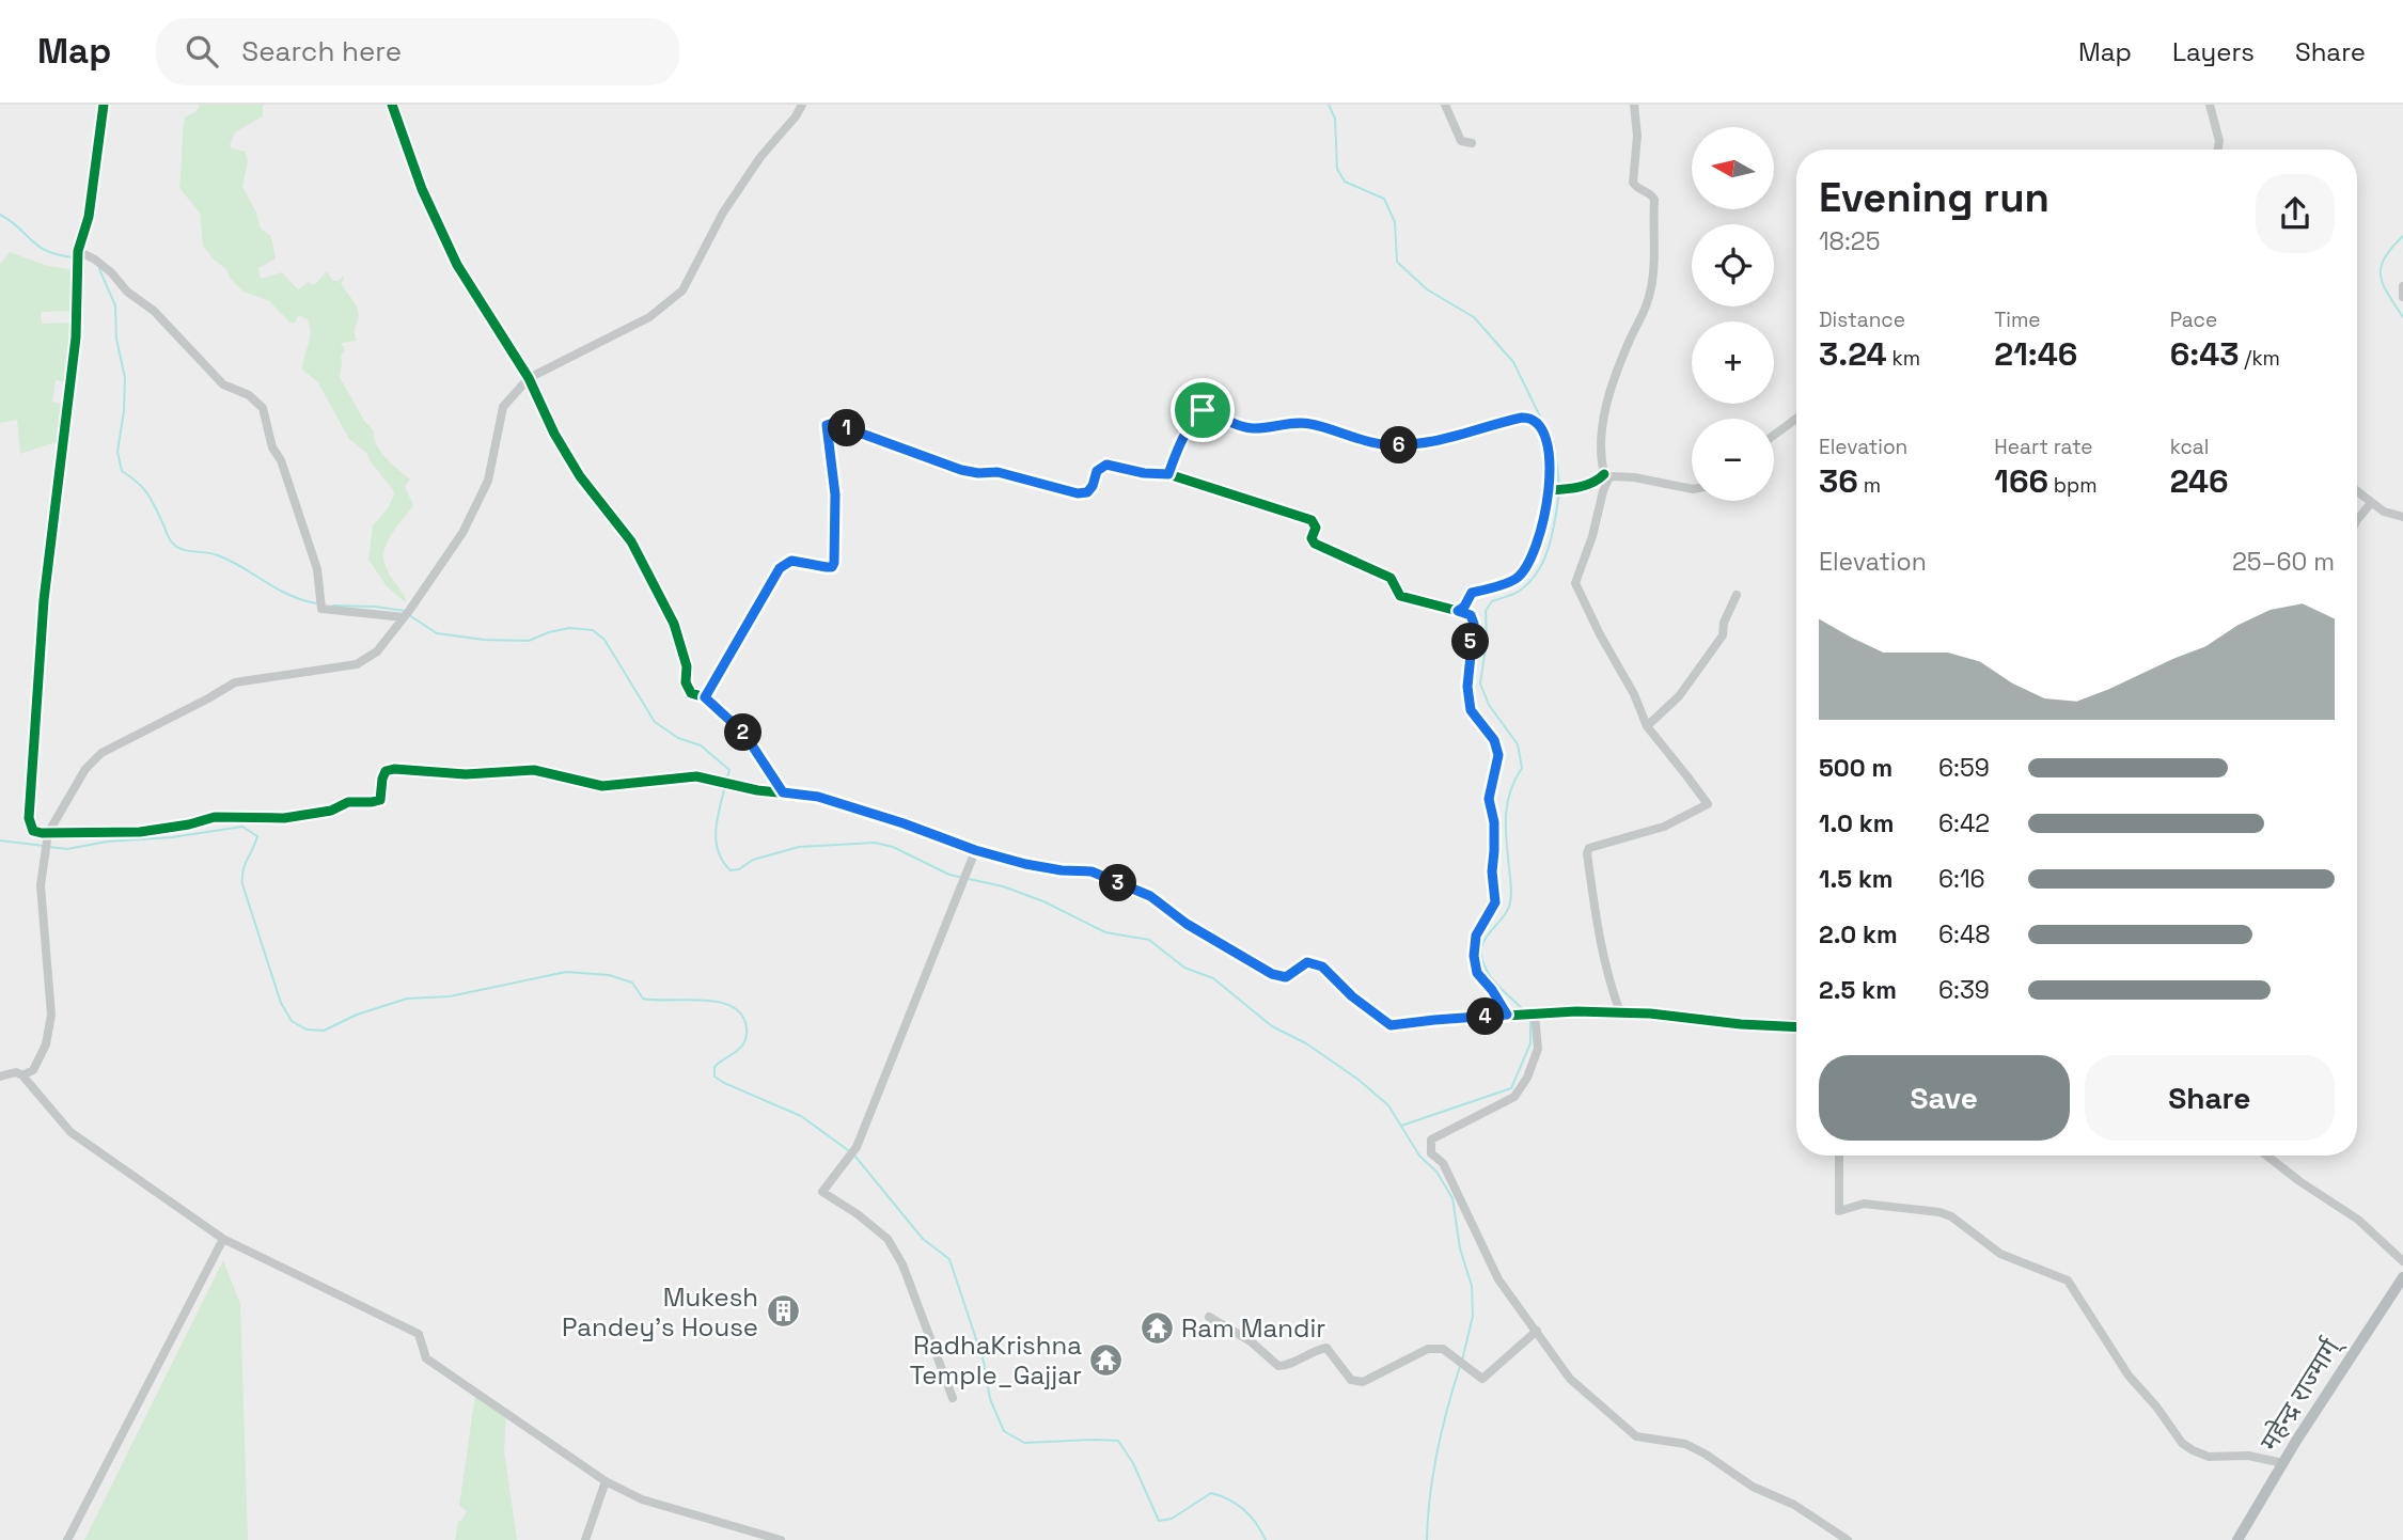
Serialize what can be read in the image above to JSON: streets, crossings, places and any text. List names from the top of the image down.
{
  "streets": {
    "highway": ["महेन्द्र राज्मार्ग्"]
  },
  "places": {
    "building": ["Mukesh Pandey's House"],
    "temple": ["Ram Mandir", "RadhaKrishna Temple_Gajjar"]
  },
  "north": "left",
  "page": {
    "header": "Map",
    "search": "Search here",
    "nav": ["Map", "Layers", "Share"],
    "map_buttons": ["+", "−"],
    "heading": ["Evening run", "18:25"],
    "stats": [
      ["Distance", "3.24 km"],
      ["Time", "21:46"],
      ["Pace", "6:43 /km"],
      ["Elevation", "36 m"],
      ["Heart rate", "166 bpm"],
      ["kcal", "246"]
    ],
    "pins": [
      "1",
      "6",
      "5",
      "2",
      "3",
      "4"
    ],
    "chart": ["Elevation", "25–60 m"],
    "list": [
      {
        "name": "500 m",
        "note": "6:59"
      },
      {
        "name": "1.0 km",
        "note": "6:42"
      },
      {
        "name": "1.5 km",
        "note": "6:16"
      },
      {
        "name": "2.0 km",
        "note": "6:48"
      },
      {
        "name": "2.5 km",
        "note": "6:39"
      }
    ],
    "buttons": ["Save", "Share"]
  }
}
